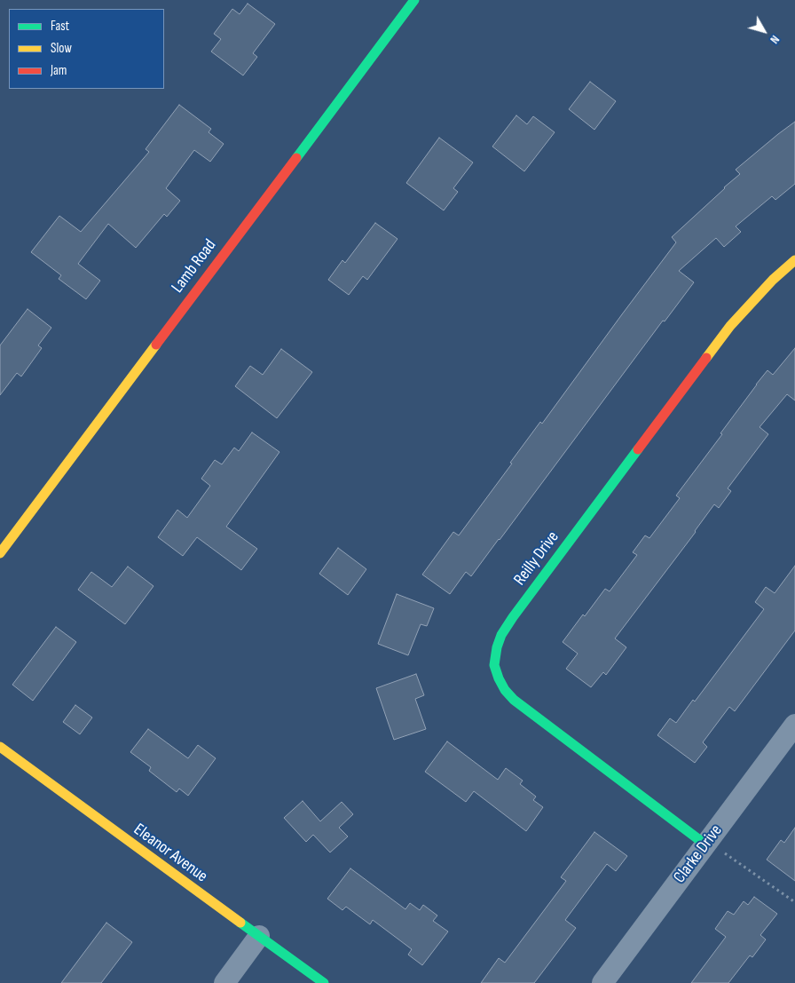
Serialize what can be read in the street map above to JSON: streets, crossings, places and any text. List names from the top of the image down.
{
  "streets": {
    "street": [
      "Lamb Road",
      "Reilly Drive",
      "Eleanor Avenue",
      "Clarke Drive"
    ]
  },
  "crossings": [
    ["Reilly Drive", "Clarke Drive"]
  ],
  "legend": ["Fast", "Slow", "Jam"],
  "north": "bottom right"
}
